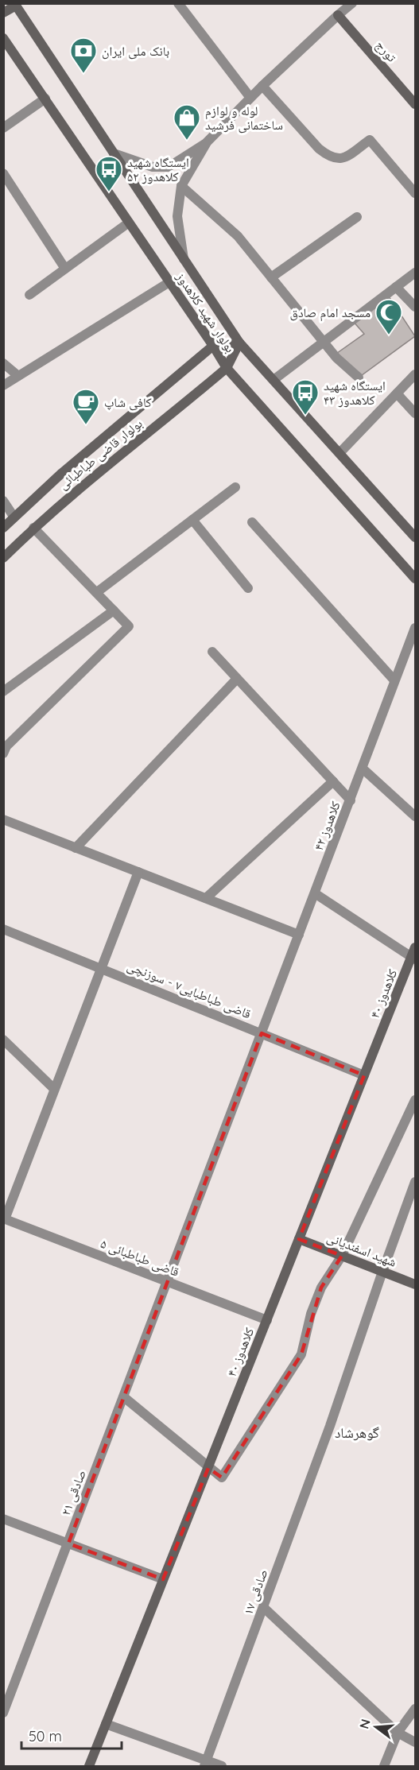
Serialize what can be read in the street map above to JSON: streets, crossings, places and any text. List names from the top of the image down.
{
  "streets": {
    "main road": [
      "تورج",
      "بولوار شهید کلاهدوز",
      "بولوار قاضی طباطبائی",
      "کلاهدوز ۴۰",
      "شهید اسفندیانی"
    ],
    "street": [
      "کلاهدوز ۴۲",
      "قاضی طباطبایی۷ - سوزنچی",
      "قاضی طباطبائی ۵",
      "صادقی ۲۱",
      "صادقی ۱۷"
    ]
  },
  "crossings": [
    ["بولوار شهید کلاهدوز", "بولوار قاضی طباطبائی"],
    ["کلاهدوز ۴۲", "قاضی طباطبایی۷ - سوزنچی"],
    ["کلاهدوز ۴۲", "قاضی طباطبائی ۵"],
    ["کلاهدوز ۴۲", "صادقی ۲۱"],
    ["قاضی طباطبایی۷ - سوزنچی", "کلاهدوز ۴۰"],
    ["کلاهدوز ۴۰", "شهید اسفندیانی"],
    ["کلاهدوز ۴۰", "قاضی طباطبائی ۵"],
    ["شهید اسفندیانی", "صادقی ۱۷"],
    ["قاضی طباطبائی ۵", "صادقی ۲۱"]
  ],
  "districts": ["گوهرشاد"],
  "places": {
    "bank": ["بانک ملی ایران"],
    "shop": ["لوله و لوازم ساختمانی فرشید"],
    "bus stop": ["ایستگاه شهید کلاهدوز ۵۲", "ایستگاه شهید کلاهدوز ۴۳"],
    "mosque": ["مسجد امام صادق"],
    "cafe": ["کافی شاپ"]
  },
  "scale_bar": "50 m",
  "north": "left"
}
